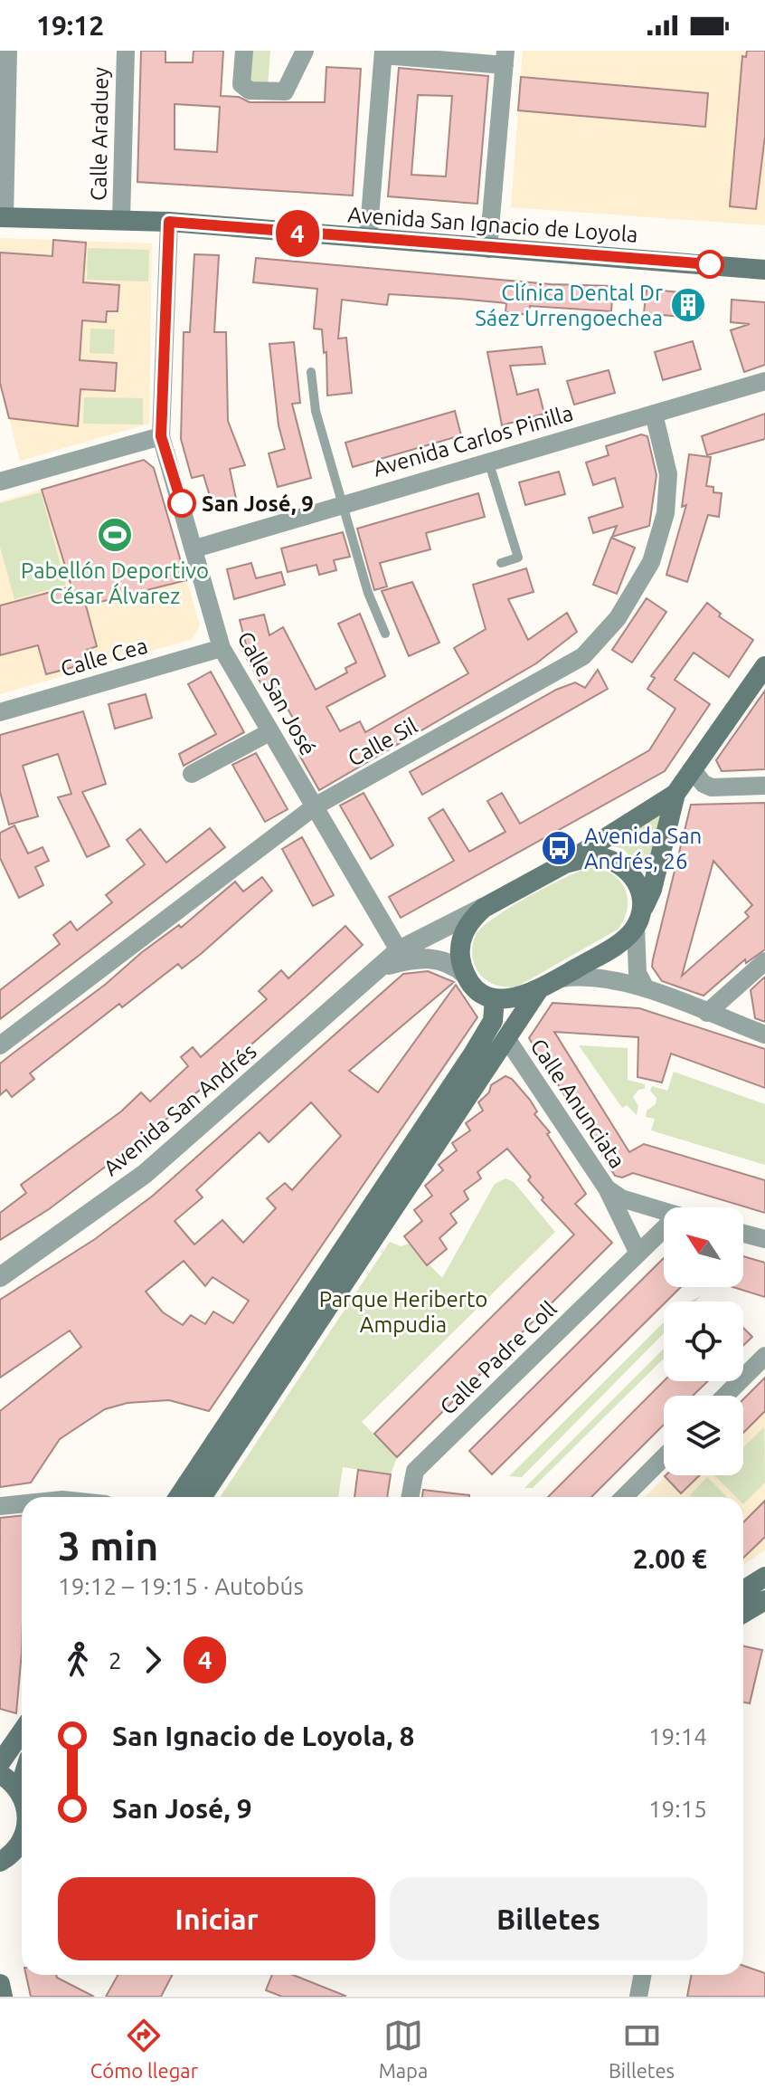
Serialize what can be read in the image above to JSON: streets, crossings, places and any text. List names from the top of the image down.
{
  "streets": {
    "main road": ["Avenida San Ignacio de Loyola"],
    "street": [
      "Calle Araduey",
      "Avenida Carlos Pinilla",
      "Calle Cea",
      "Calle San José",
      "Calle Sil",
      "Calle Anunciata",
      "Avenida San Andrés",
      "Calle Padre Coll"
    ]
  },
  "crossings": [
    ["Calle Araduey", "Avenida San Ignacio de Loyola"],
    ["Avenida San Ignacio de Loyola", "Calle San José"],
    ["Avenida Carlos Pinilla", "Calle San José"],
    ["Avenida Carlos Pinilla", "Calle Sil"],
    ["Calle Cea", "Calle San José"],
    ["Calle San José", "Calle Sil"],
    ["Calle San José", "Avenida San Andrés"]
  ],
  "parks": ["Parque Heriberto Ampudia"],
  "places": {
    "building": ["Clínica Dental Dr Sáez Urrengoechea"],
    "other": ["San José, 9"],
    "sports": ["Pabellón Deportivo César Álvarez"],
    "bus stop": ["Avenida San Andrés, 26"]
  },
  "lines": ["bus line 4"],
  "north": "top left",
  "page": {
    "status": "19:12",
    "on_map": "4",
    "heading": ["3 min", "19:12 – 19:15 · Autobús", "2.00 €"],
    "legs": ["2", "4"],
    "list": [
      {
        "name": "San Ignacio de Loyola, 8",
        "value": "19:14"
      },
      {
        "name": "San José, 9",
        "value": "19:15"
      }
    ],
    "buttons": ["Iniciar", "Billetes"],
    "tabs": ["Cómo llegar", "Mapa", "Billetes"]
  }
}
